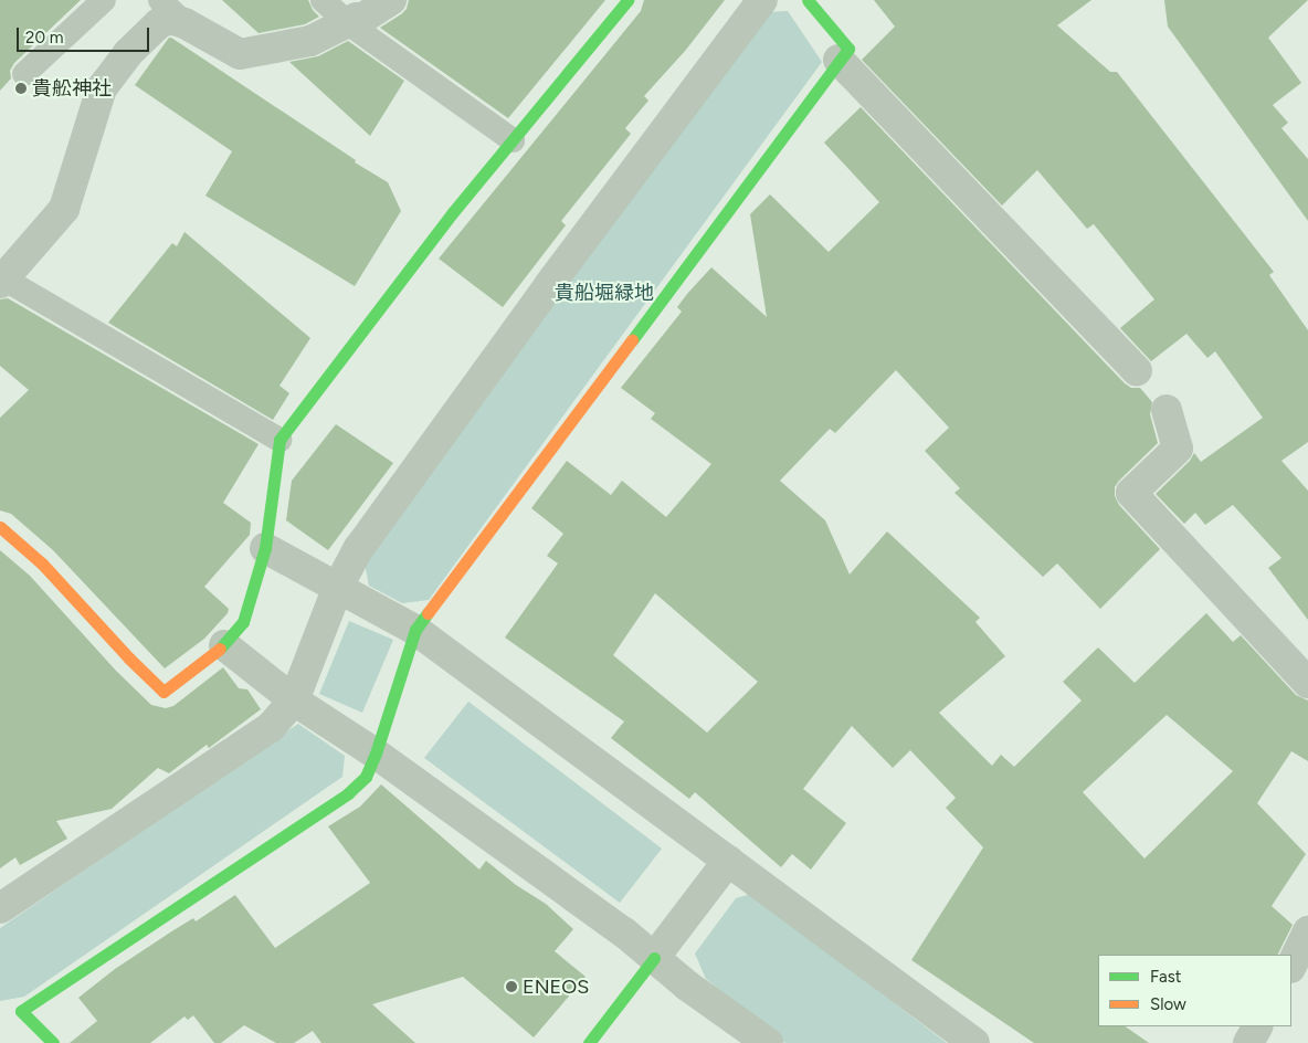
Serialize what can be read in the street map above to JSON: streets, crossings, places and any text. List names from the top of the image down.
{
  "parks": ["貴船堀緑地"],
  "places": ["貴舩神社", "ENEOS"],
  "legend": ["Fast", "Slow"],
  "scale_bar": "20 m"
}
